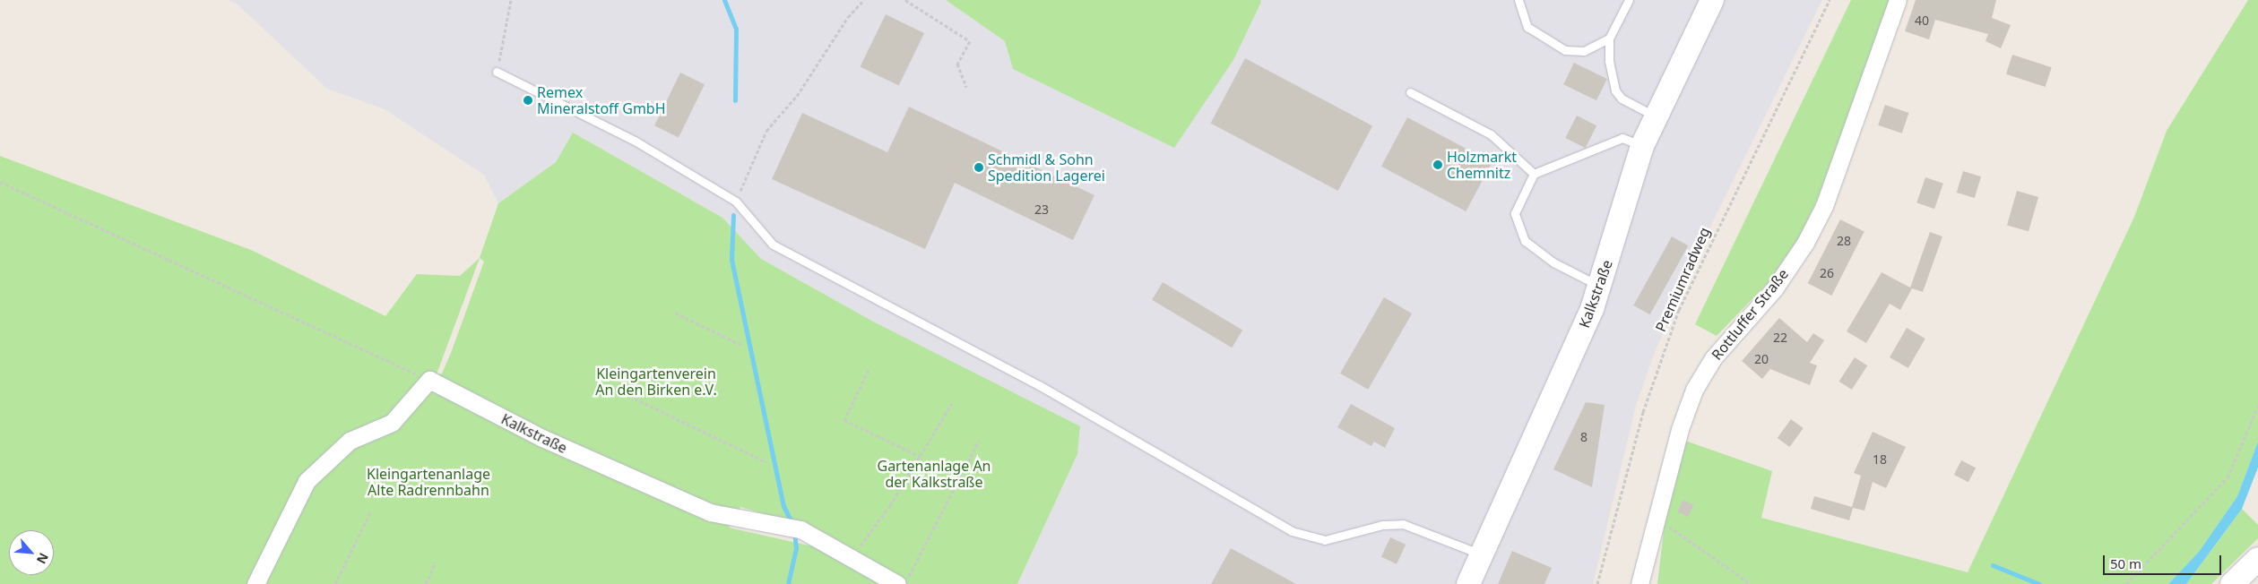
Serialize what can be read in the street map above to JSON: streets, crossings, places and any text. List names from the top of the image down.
{
  "streets": {
    "main road": ["Kalkstraße"],
    "street": ["Rottluffer Straße"],
    "path": ["Premiumradweg"]
  },
  "parks": ["Kleingartenverein An den Birken e.V.", "Gartenanlage An der Kalkstraße", "Kleingartenanlage Alte Radrennbahn"],
  "places": ["Remex Mineralstoff GmbH", "Holzmarkt Chemnitz", "Schmidl & Sohn Spedition Lagerei"],
  "house_numbers": [
    "40",
    "23",
    "28",
    "26",
    "22",
    "20",
    "8",
    "18"
  ],
  "scale_bar": "50 m",
  "north": "bottom right"
}
